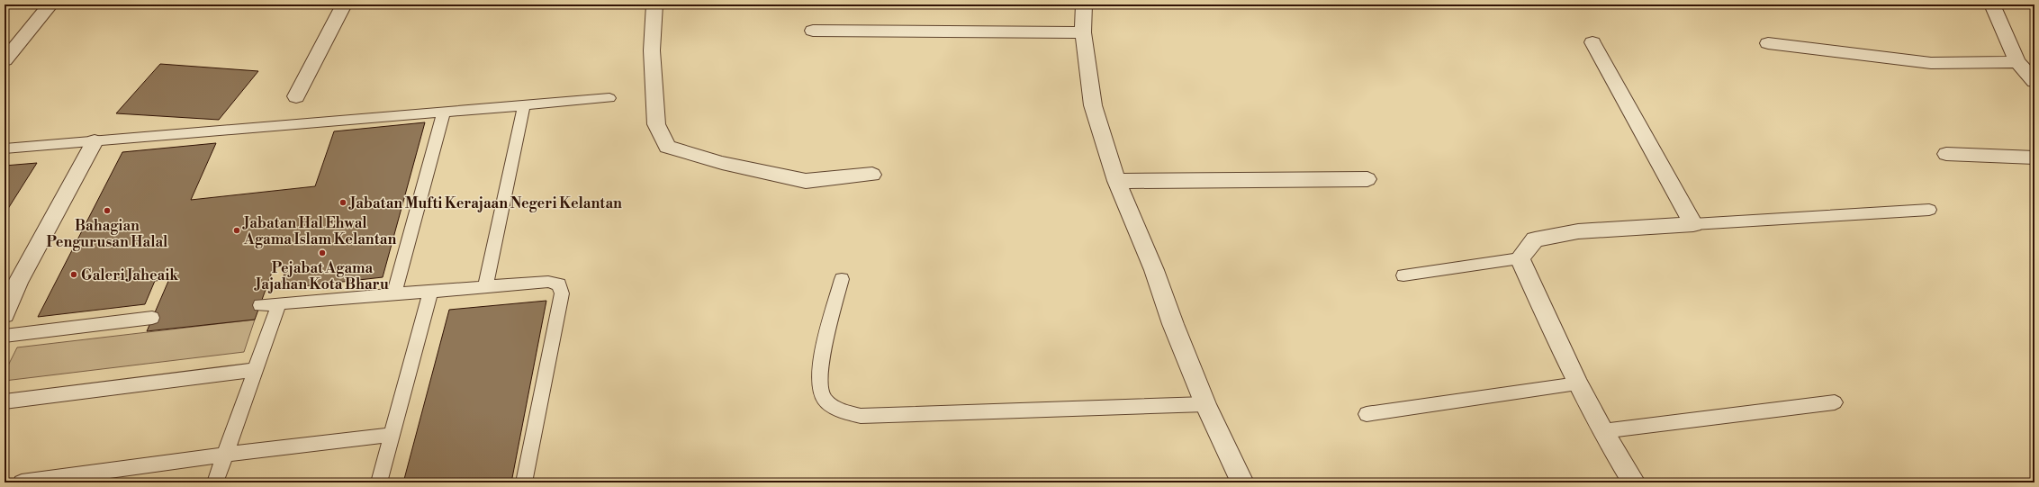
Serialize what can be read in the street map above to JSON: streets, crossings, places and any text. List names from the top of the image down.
{
  "places": [
    "Jabatan Mufti Kerajaan Negeri Kelantan",
    "Bahagian Pengurusan Halal",
    "Jabatan Hal Ehwal Agama Islam Kelantan",
    "Pejabat Agama Jajahan Kota Bharu",
    "Galeri Jaheaik"
  ]
}
